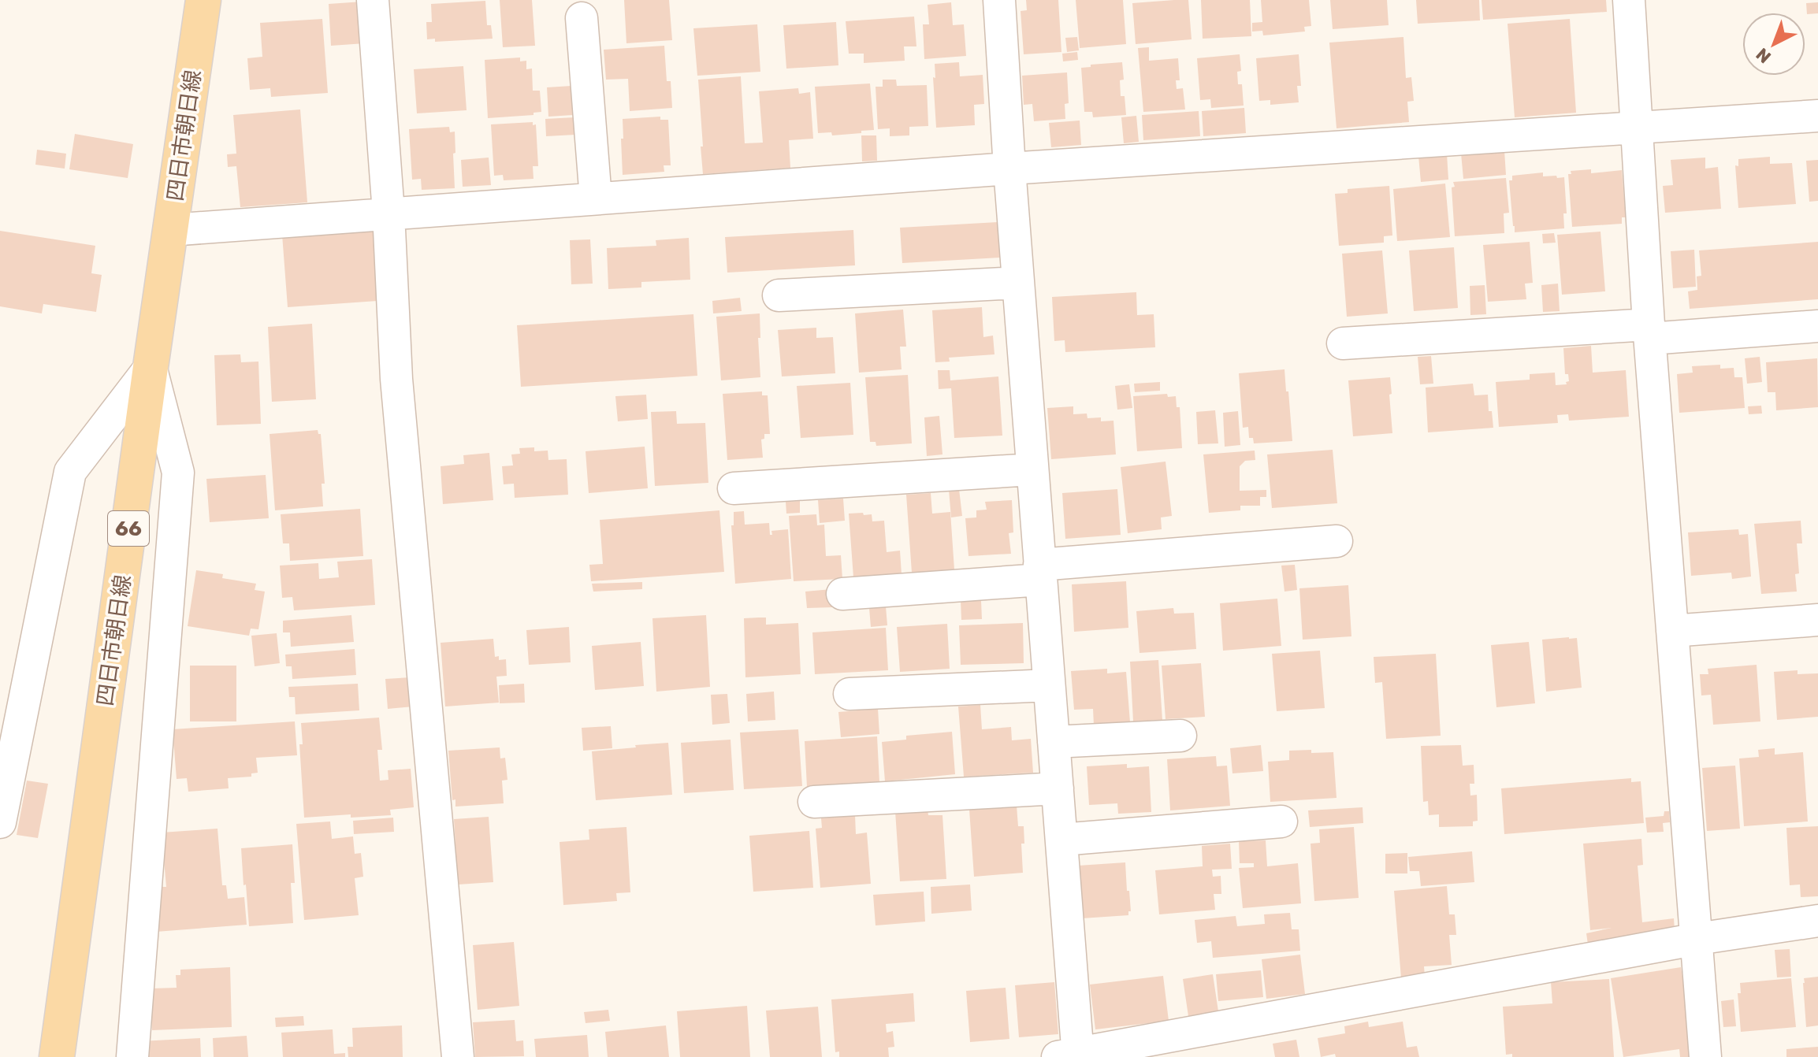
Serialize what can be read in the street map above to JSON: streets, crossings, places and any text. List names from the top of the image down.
{
  "streets": {
    "main road": ["四日市朝日線", "66"]
  },
  "north": "bottom left"
}
